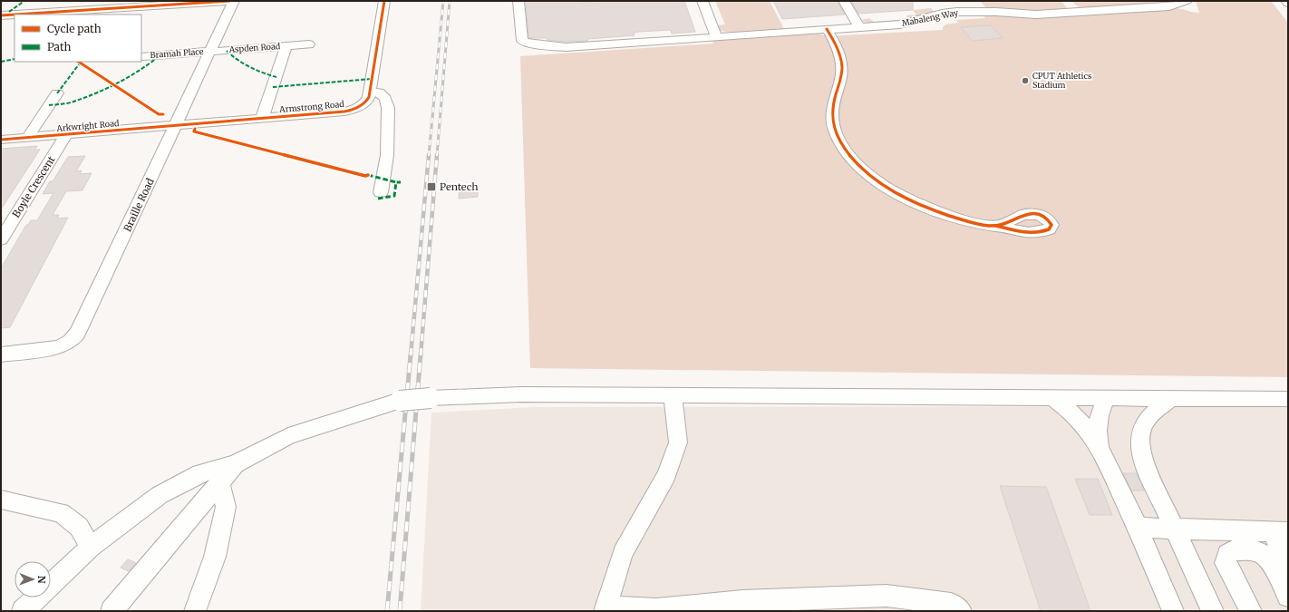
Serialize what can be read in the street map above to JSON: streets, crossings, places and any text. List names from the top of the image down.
{
  "streets": {
    "street": [
      "Mabaleng Way",
      "Aspden Road",
      "Bramah Place",
      "Armstrong Road",
      "Arkwright Road",
      "Boyle Crescent",
      "Braille Road"
    ]
  },
  "crossings": [
    ["Aspden Road", "Bramah Place"],
    ["Aspden Road", "Armstrong Road"],
    ["Aspden Road", "Braille Road"],
    ["Bramah Place", "Braille Road"],
    ["Armstrong Road", "Arkwright Road"],
    ["Armstrong Road", "Braille Road"],
    ["Arkwright Road", "Boyle Crescent"],
    ["Arkwright Road", "Braille Road"]
  ],
  "places": {
    "other": ["CPUT Athletics Stadium"],
    "transit": ["Pentech"]
  },
  "legend": ["Cycle path", "Path"],
  "north": "right"
}
